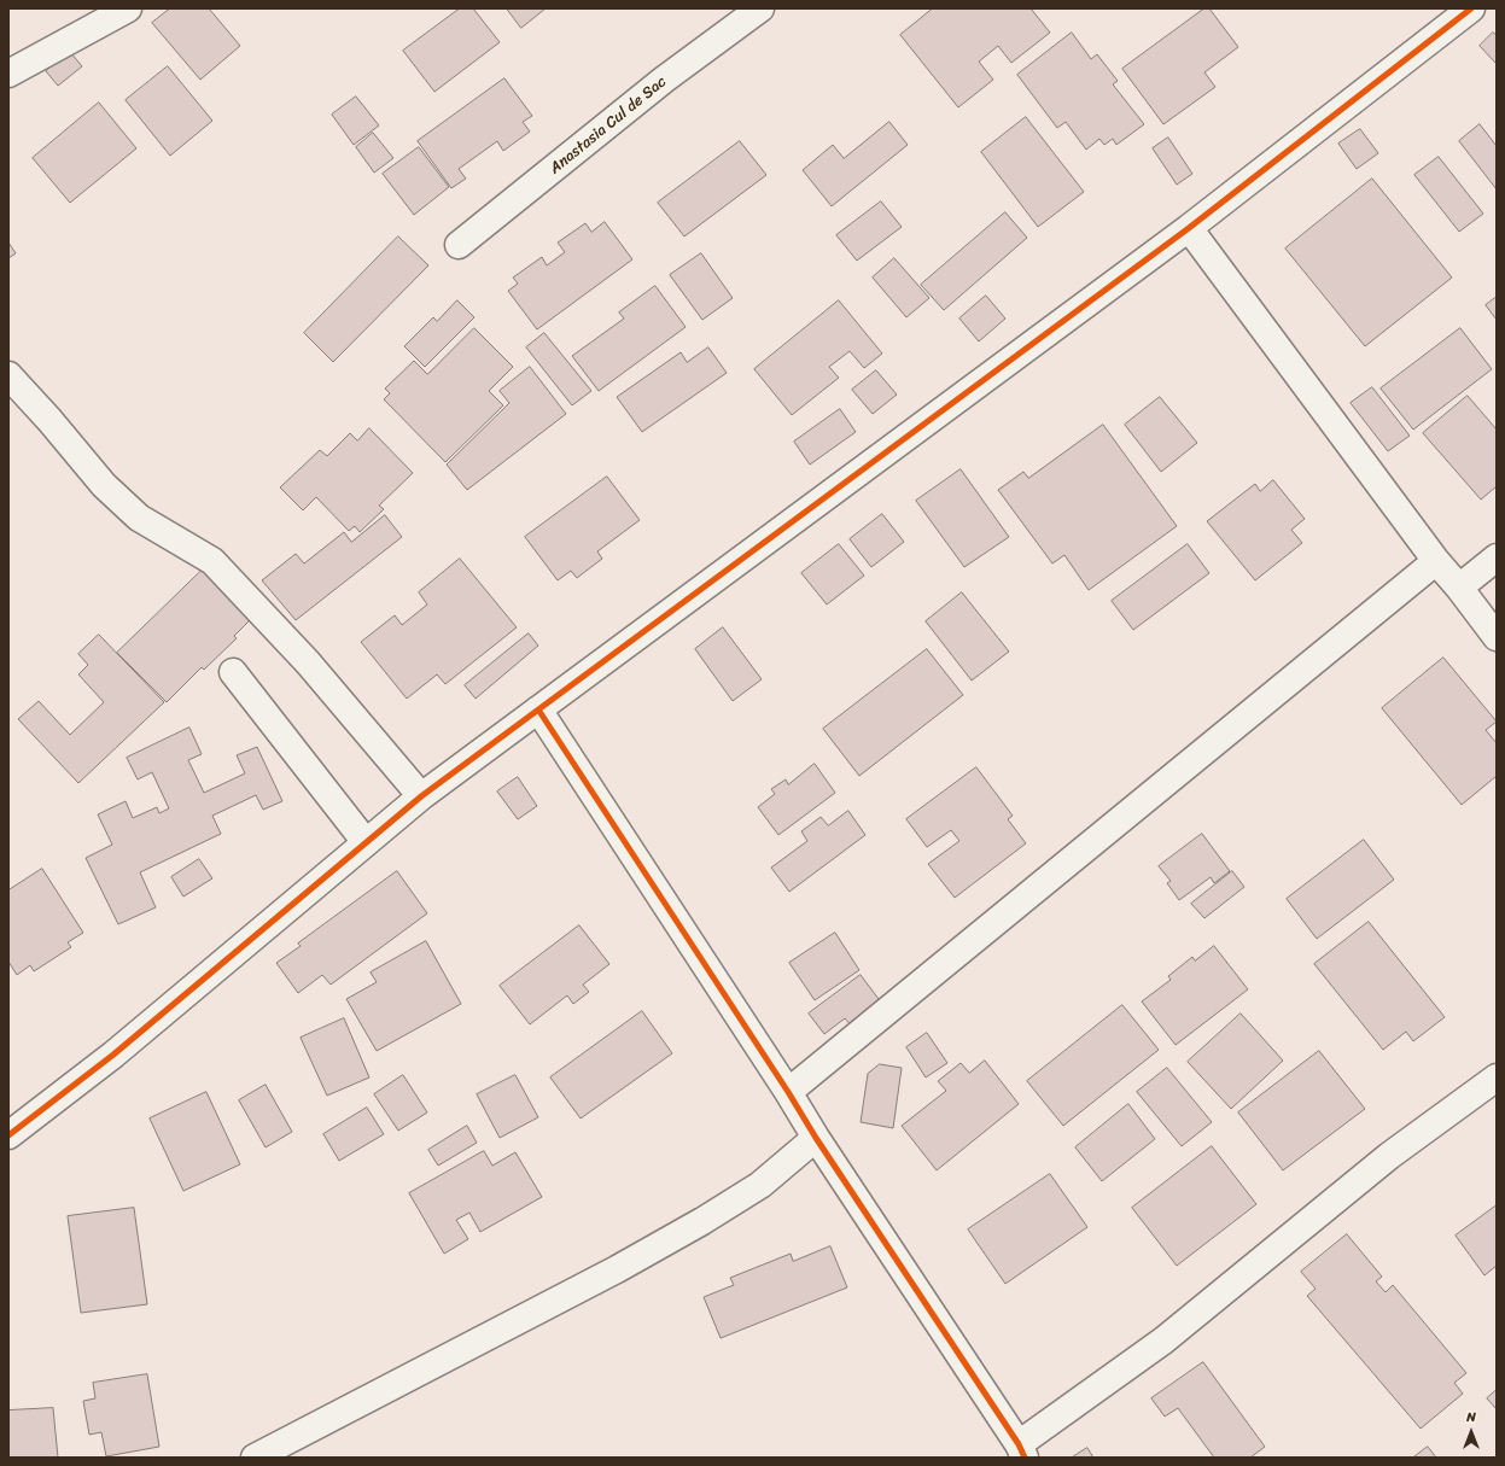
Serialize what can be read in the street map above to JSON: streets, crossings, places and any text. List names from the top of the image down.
{
  "streets": {
    "street": ["Anastasia Cul de Sac"]
  },
  "north": "top"
}
